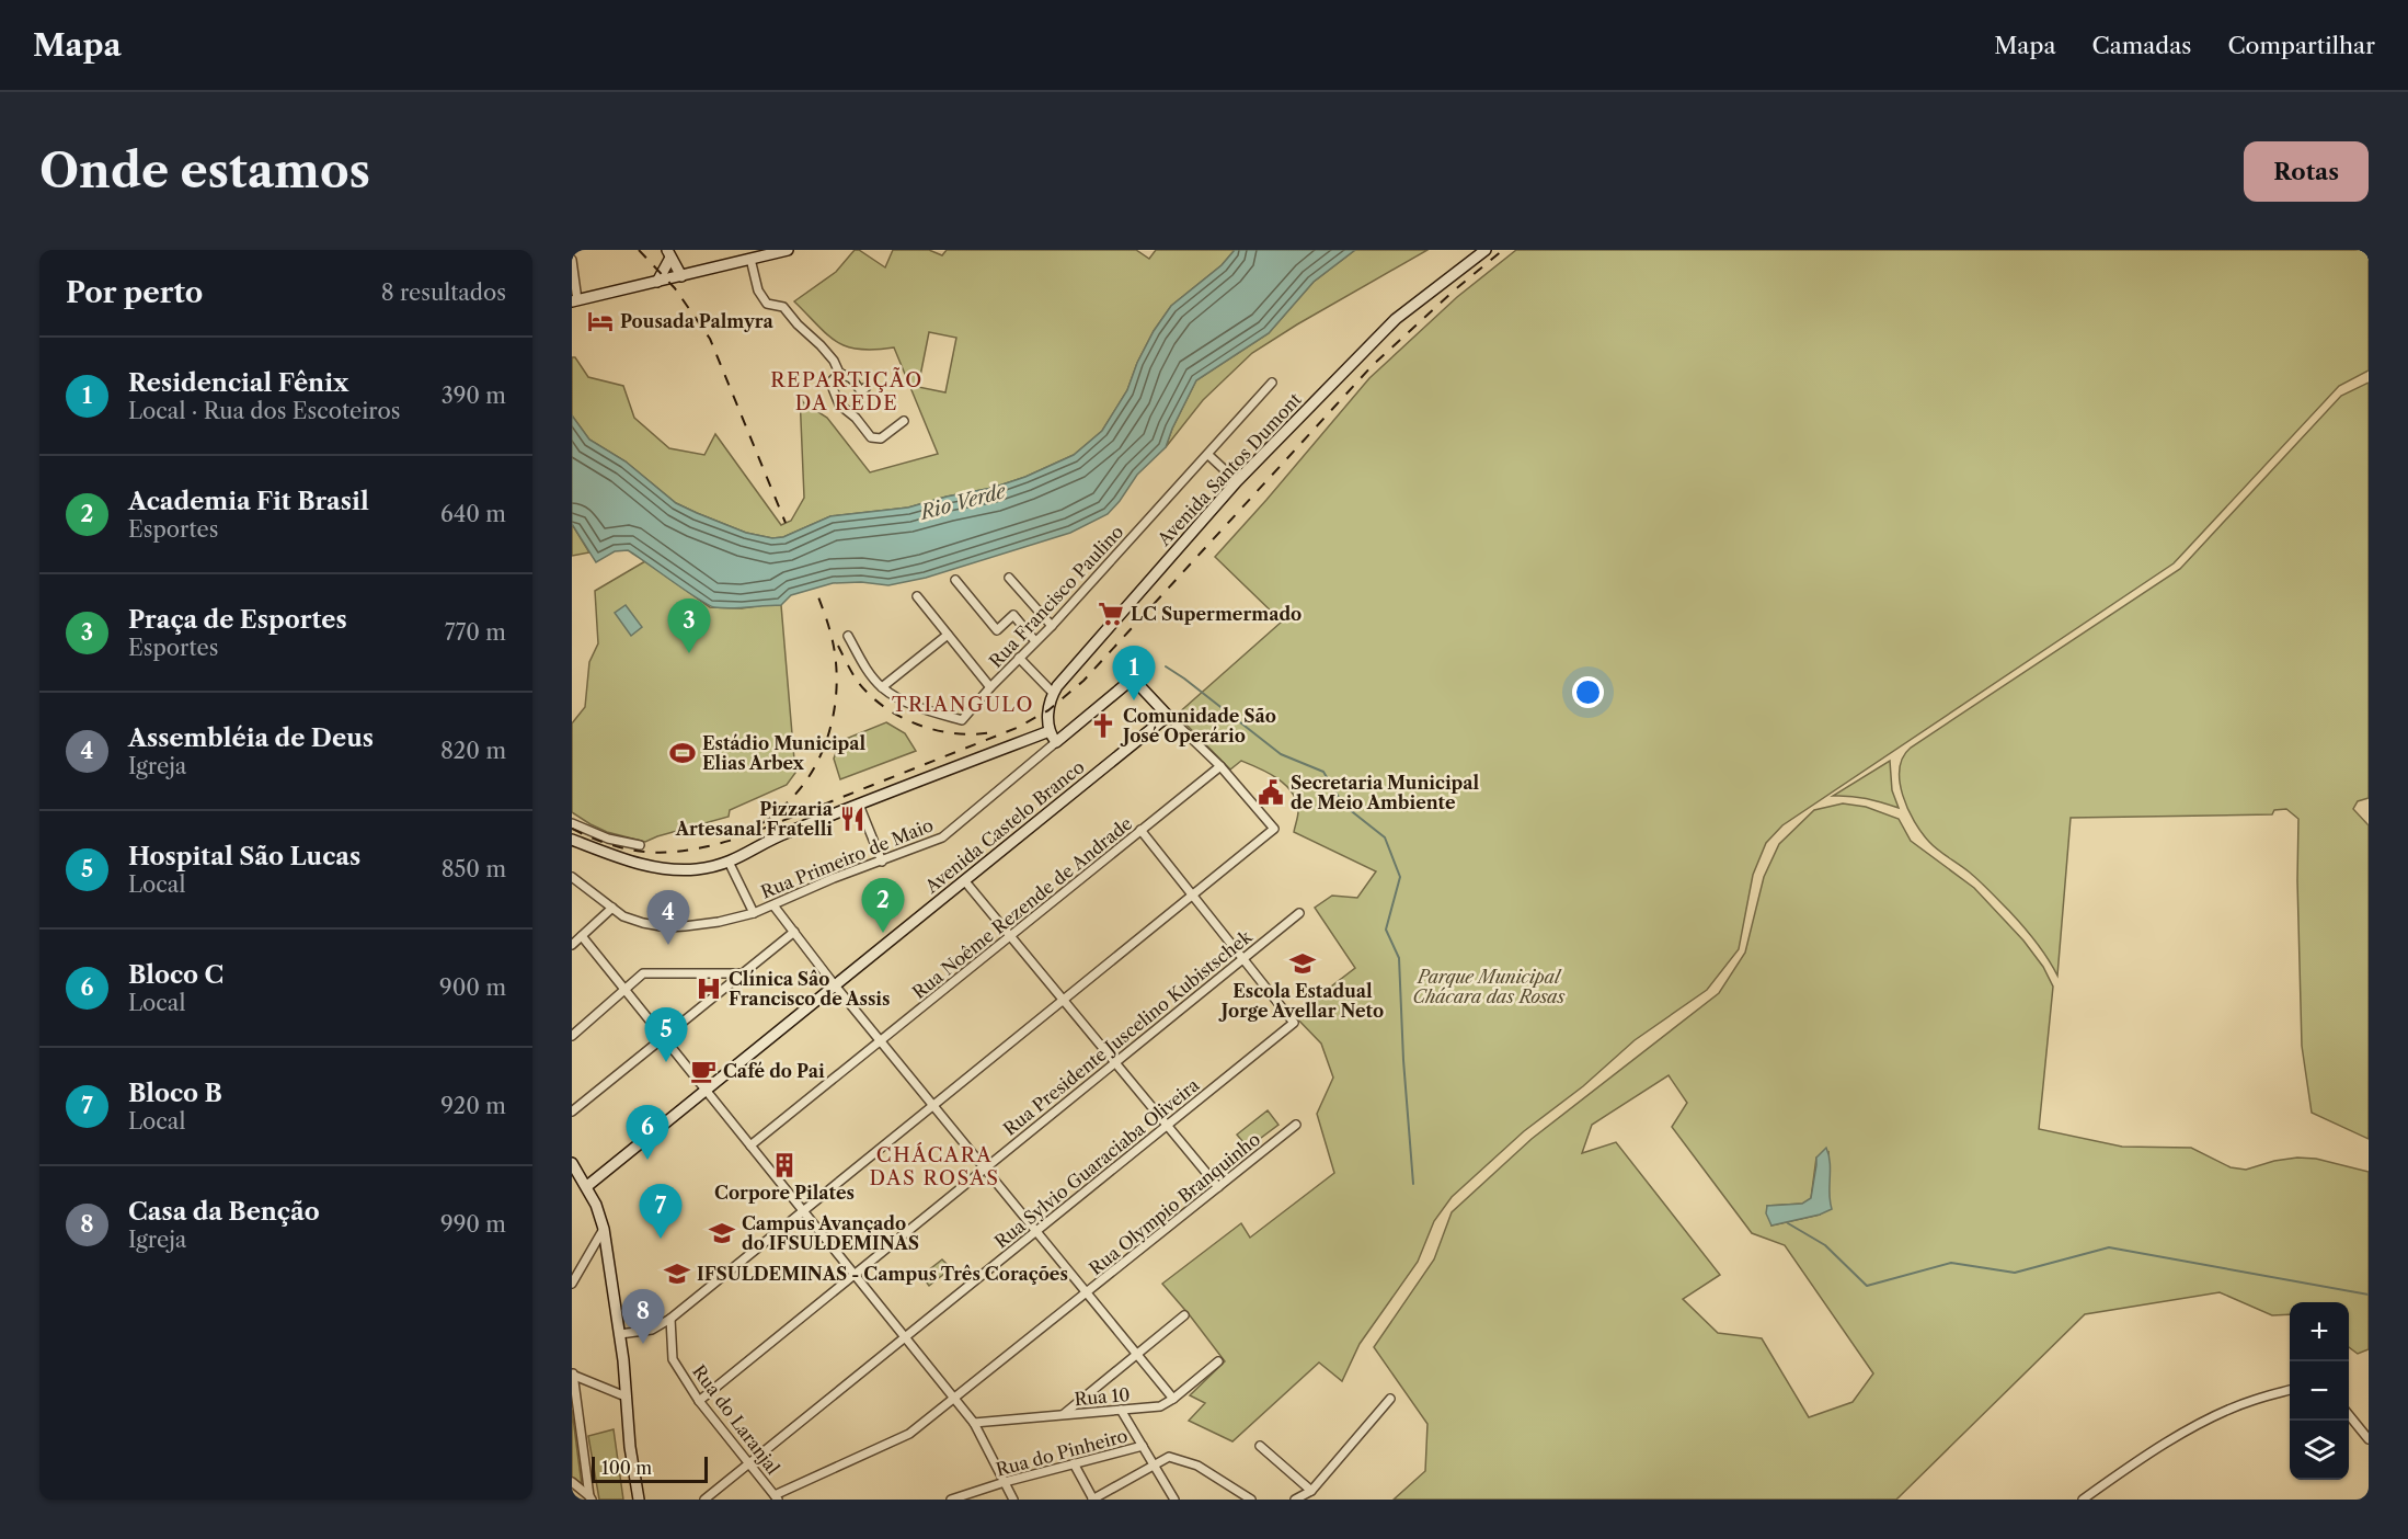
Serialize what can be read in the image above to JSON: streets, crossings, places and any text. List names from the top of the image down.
{
  "streets": {
    "street": [
      "Avenida Santos Dumont",
      "Rua Francisco Paulino",
      "Avenida Castelo Branco",
      "Rua Primeiro de Maio",
      "Rua Noême Rezende de Andrade",
      "Rua Presidente Juscelino Kubistschek",
      "Rua Sylvio Guaraciaba Oliveira",
      "Rua Olympio Branquinho",
      "Rua 10",
      "Rua do Laranjal",
      "Rua do Pinheiro"
    ]
  },
  "crossings": [
    ["Avenida Castelo Branco", "Rua Primeiro de Maio"],
    ["Rua Presidente Juscelino Kubistschek", "Rua Sylvio Guaraciaba Oliveira"],
    ["Rua Presidente Juscelino Kubistschek", "Rua do Laranjal"],
    ["Rua Sylvio Guaraciaba Oliveira", "Rua do Laranjal"],
    ["Rua Olympio Branquinho", "Rua do Laranjal"]
  ],
  "districts": ["REPARTIÇÃO DA REDE", "TRIANGULO", "CHÁCARA DAS ROSAS"],
  "water": ["Rio Verde"],
  "parks": ["Parque Municipal Chácara das Rosas"],
  "places": {
    "hotel": ["Pousada Palmyra"],
    "supermarket": ["LC Supermermado"],
    "church": ["Comunidade São José Operário"],
    "sports": ["Estádio Municipal Elias Arbex"],
    "public building": ["Secretaria Municipal de Meio Ambiente"],
    "restaurant": ["Pizzaria Artesanal Fratelli"],
    "school or university": ["Escola Estadual Jorge Avellar Neto", "Campus Avançado do IFSULDEMINAS", "IFSULDEMINAS - Campus Três Corações"],
    "hospital": ["Clínica Sâo Francisco de Assis"],
    "cafe": ["Café do Pai"],
    "building": ["Corpore Pilates"]
  },
  "scale_bar": "100 m",
  "page": {
    "header": "Mapa",
    "nav": ["Mapa", "Camadas", "Compartilhar"],
    "buttons": "Rotas",
    "title": "Onde estamos",
    "heading": ["Por perto", "8 resultados"],
    "list": [
      {
        "mark": "1",
        "name": "Residencial Fênix",
        "note": "Local · Rua dos Escoteiros",
        "value": "390 m"
      },
      {
        "mark": "2",
        "name": "Academia Fit Brasil",
        "note": "Esportes",
        "value": "640 m"
      },
      {
        "mark": "3",
        "name": "Praça de Esportes",
        "note": "Esportes",
        "value": "770 m"
      },
      {
        "mark": "4",
        "name": "Assembléia de Deus",
        "note": "Igreja",
        "value": "820 m"
      },
      {
        "mark": "5",
        "name": "Hospital São Lucas",
        "note": "Local",
        "value": "850 m"
      },
      {
        "mark": "6",
        "name": "Bloco C",
        "note": "Local",
        "value": "900 m"
      },
      {
        "mark": "7",
        "name": "Bloco B",
        "note": "Local",
        "value": "920 m"
      },
      {
        "mark": "8",
        "name": "Casa da Benção",
        "note": "Igreja",
        "value": "990 m"
      }
    ],
    "pins": [
      "3",
      "1",
      "2",
      "4",
      "5",
      "6",
      "7",
      "8"
    ],
    "map_buttons": ["+", "−"],
    "scale": "100 m"
  }
}
